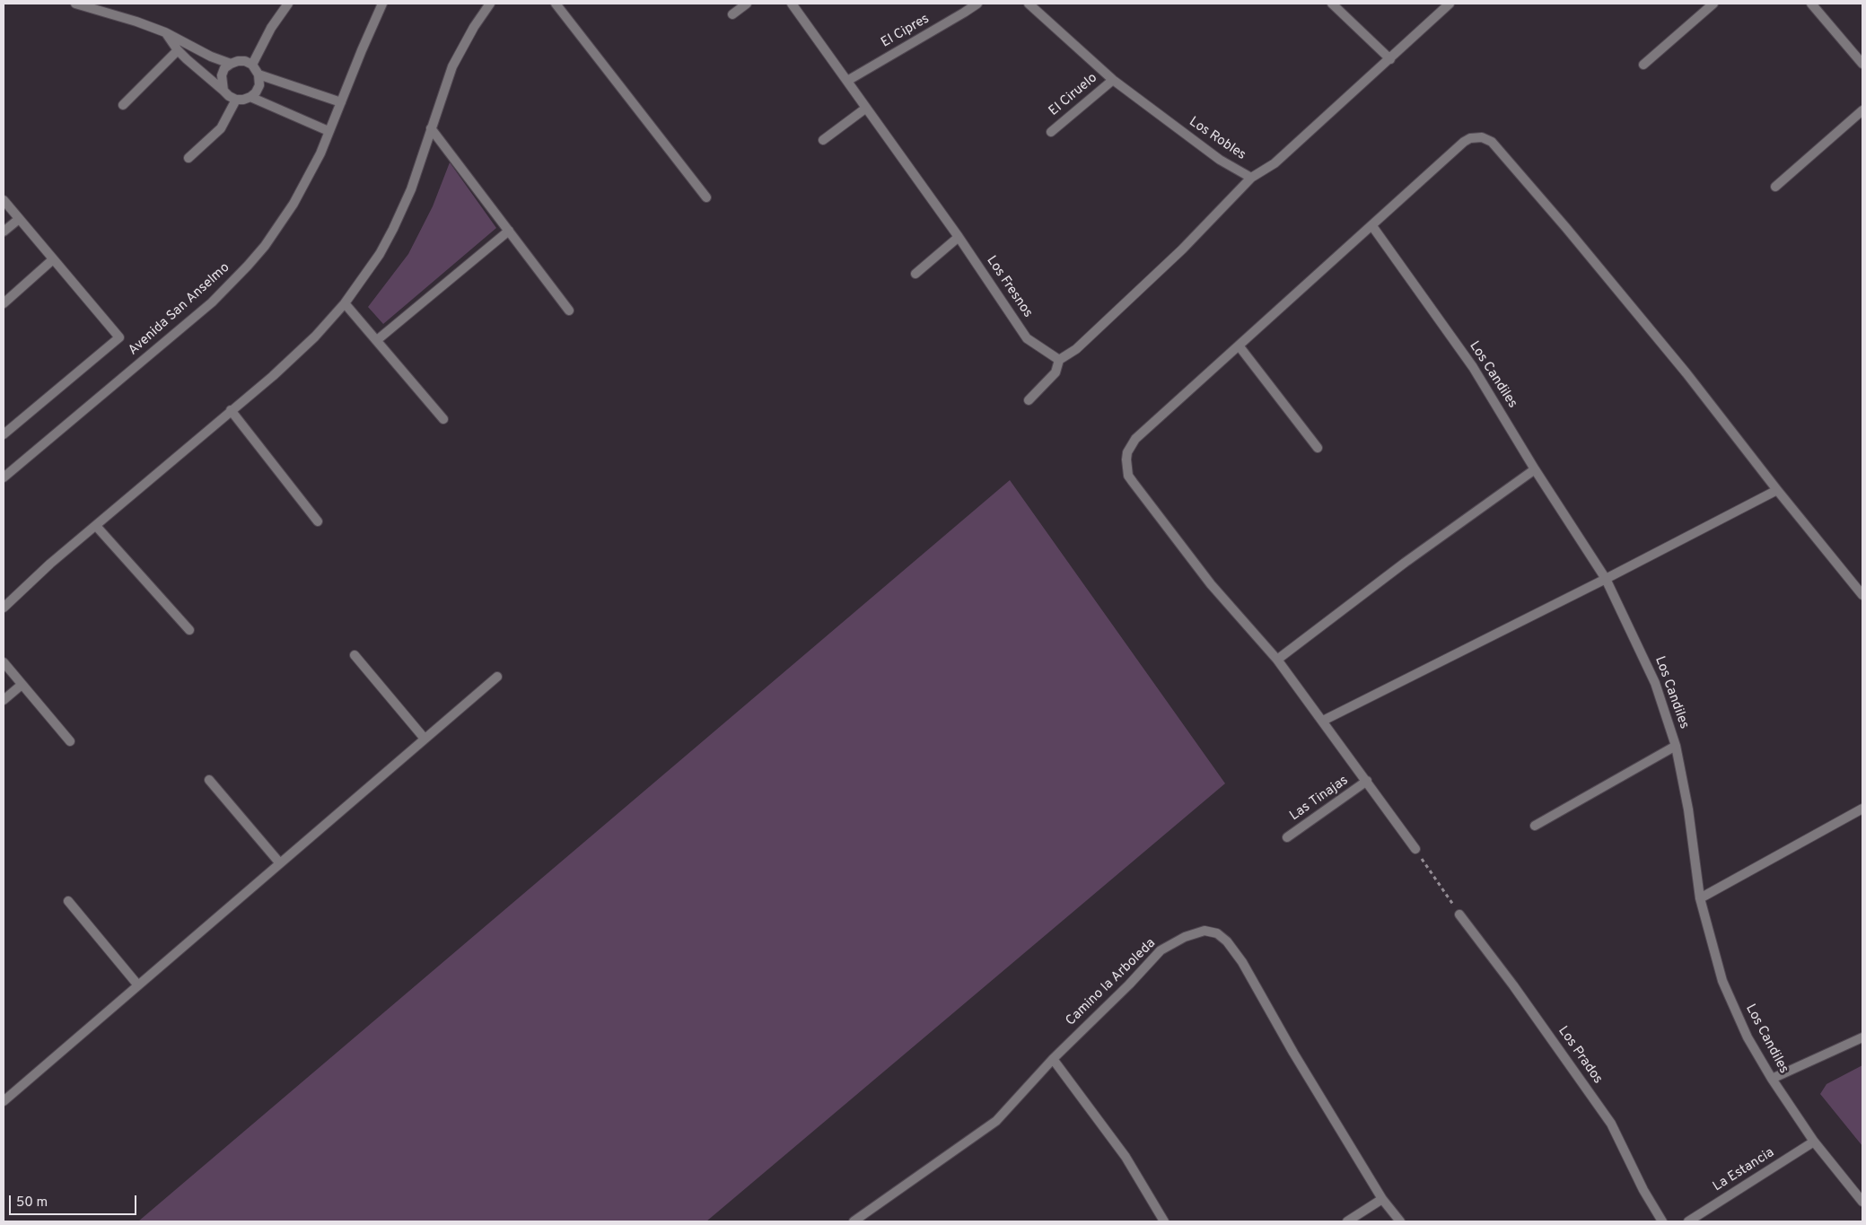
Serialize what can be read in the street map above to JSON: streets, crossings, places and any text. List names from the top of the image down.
{
  "streets": {
    "street": [
      "El Cipres",
      "El Ciruelo",
      "Los Robles",
      "Los Fresnos",
      "Avenida San Anselmo",
      "Los Candiles",
      "Las Tinajas",
      "Camino la Arboleda",
      "Los Prados",
      "La Estancia"
    ]
  },
  "crossings": [
    ["El Cipres", "Los Fresnos"],
    ["El Ciruelo", "Los Robles"],
    ["Los Candiles", "La Estancia"]
  ],
  "scale_bar": "50 m"
}
